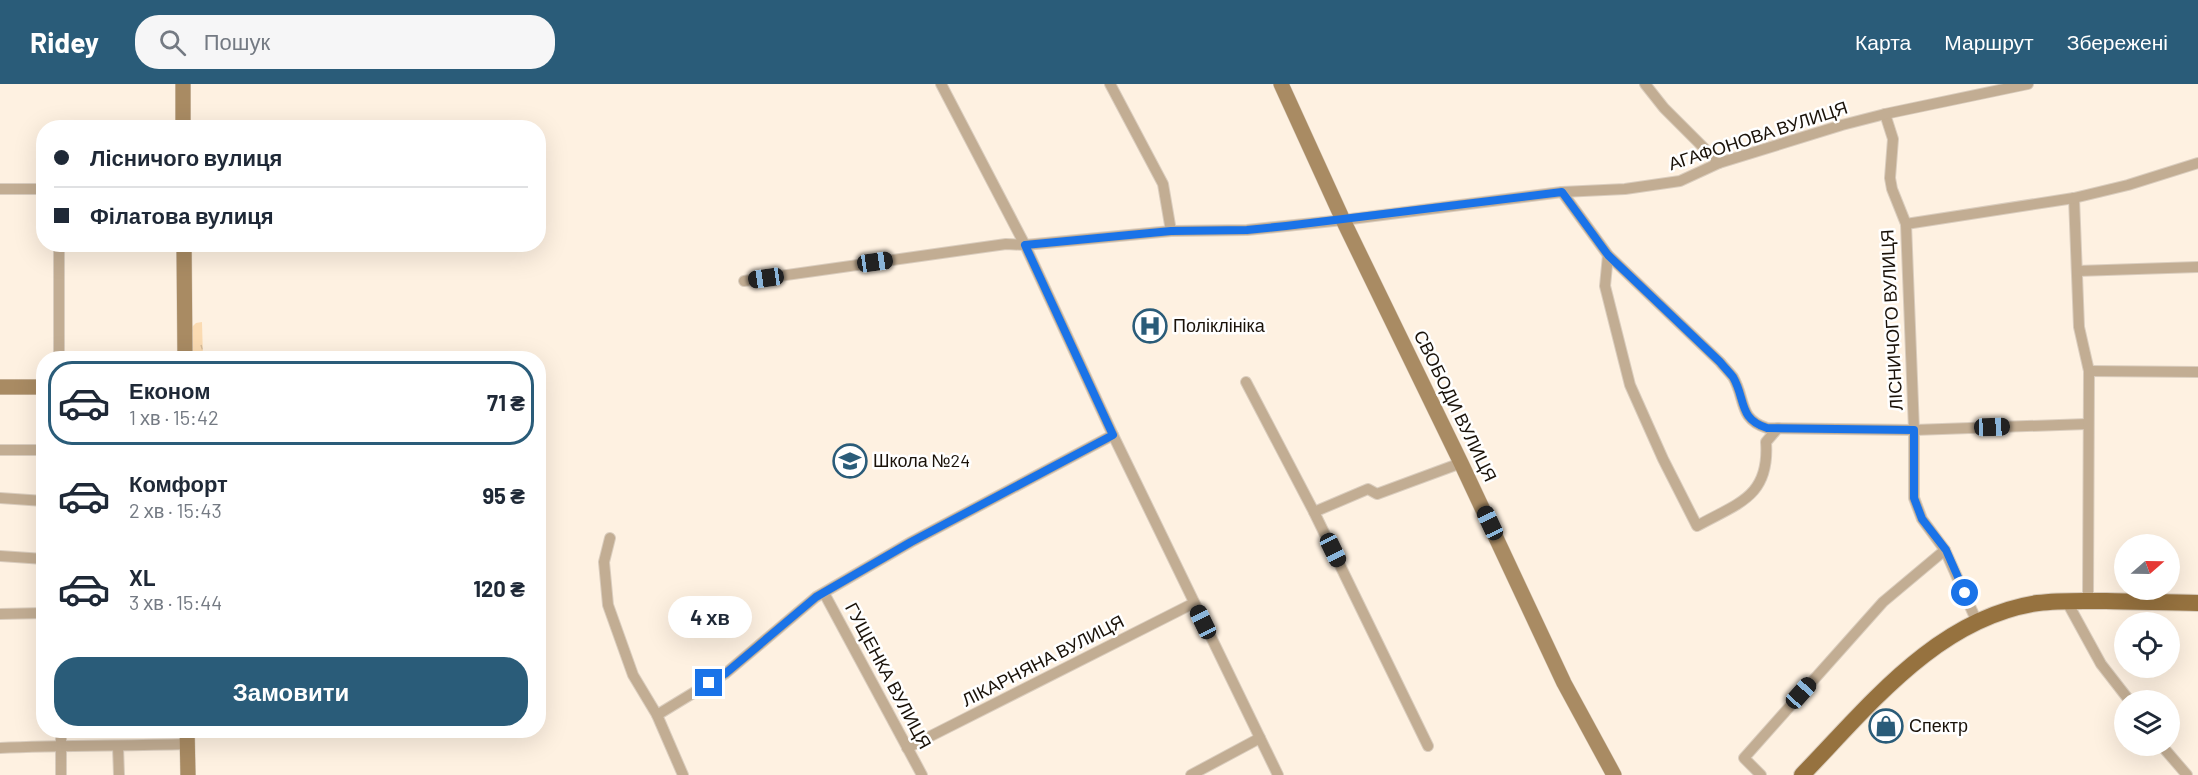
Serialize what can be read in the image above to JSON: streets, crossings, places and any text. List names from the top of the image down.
{
  "streets": {
    "street": [
      "АГАФОНОВА ВУЛИЦЯ",
      "ЛІСНИЧОГО ВУЛИЦЯ",
      "СВОБОДИ ВУЛИЦЯ",
      "ЛІКАРНЯНА ВУЛИЦЯ",
      "ГУЩЕНКА ВУЛИЦЯ"
    ]
  },
  "crossings": [
    ["АГАФОНОВА ВУЛИЦЯ", "ЛІСНИЧОГО ВУЛИЦЯ"],
    ["АГАФОНОВА ВУЛИЦЯ", "СВОБОДИ ВУЛИЦЯ"],
    ["ЛІКАРНЯНА ВУЛИЦЯ", "ГУЩЕНКА ВУЛИЦЯ"]
  ],
  "places": {
    "hospital": ["Поліклініка"],
    "school or university": ["Школа №24"],
    "shop": ["Спектр"]
  },
  "north": "right",
  "page": {
    "header": "Ridey",
    "search": "Пошук",
    "nav": ["Карта", "Маршрут", "Збережені"],
    "banner": ["Лісничого вулиця", "Філатова вулиця"],
    "list": [
      {
        "name": "Економ",
        "note": "1 хв · 15:42",
        "value": "71 ₴"
      },
      {
        "name": "Комфорт",
        "note": "2 хв · 15:43",
        "value": "95 ₴"
      },
      {
        "name": "XL",
        "note": "3 хв · 15:44",
        "value": "120 ₴"
      }
    ],
    "bubble": "4 хв",
    "buttons": "Замовити"
  }
}
